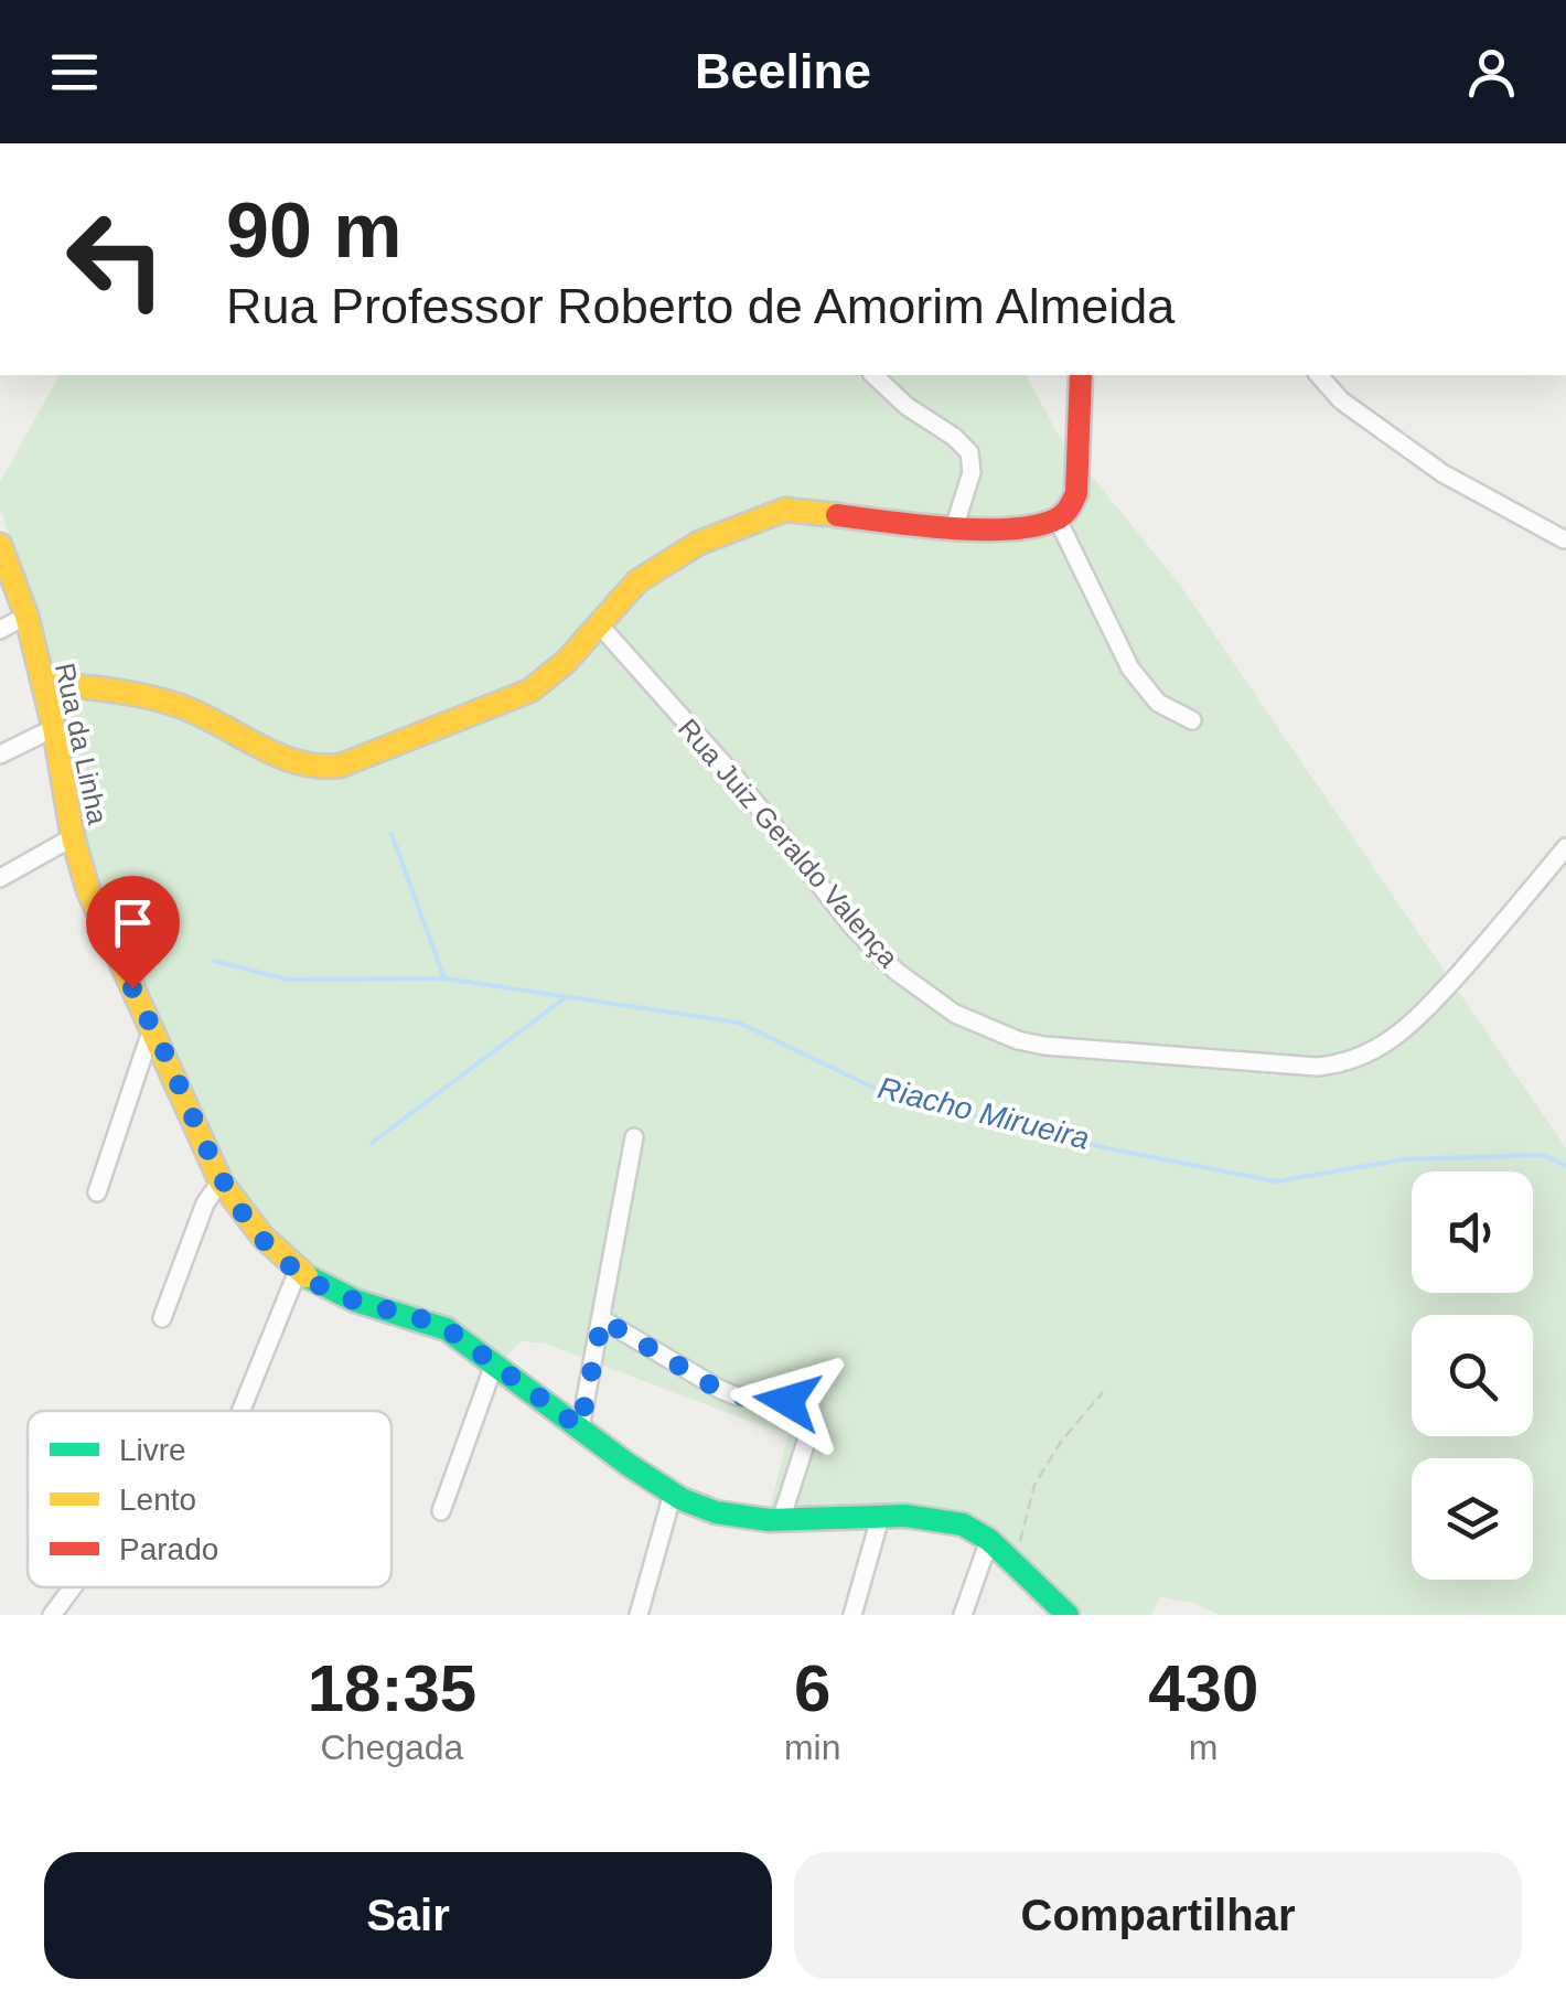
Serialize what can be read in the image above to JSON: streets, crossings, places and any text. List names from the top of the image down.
{
  "streets": {
    "street": ["Rua da Linha", "Rua Juiz Geraldo Valença"]
  },
  "water": ["Riacho Mirueira"],
  "legend": ["Livre", "Lento", "Parado"],
  "page": {
    "header": "Beeline",
    "turn": ["90 m", "Rua Professor Roberto de Amorim Almeida"],
    "eta": [
      "18:35",
      "Chegada",
      "6",
      "min",
      "430",
      "m"
    ],
    "buttons": ["Sair", "Compartilhar"]
  }
}
